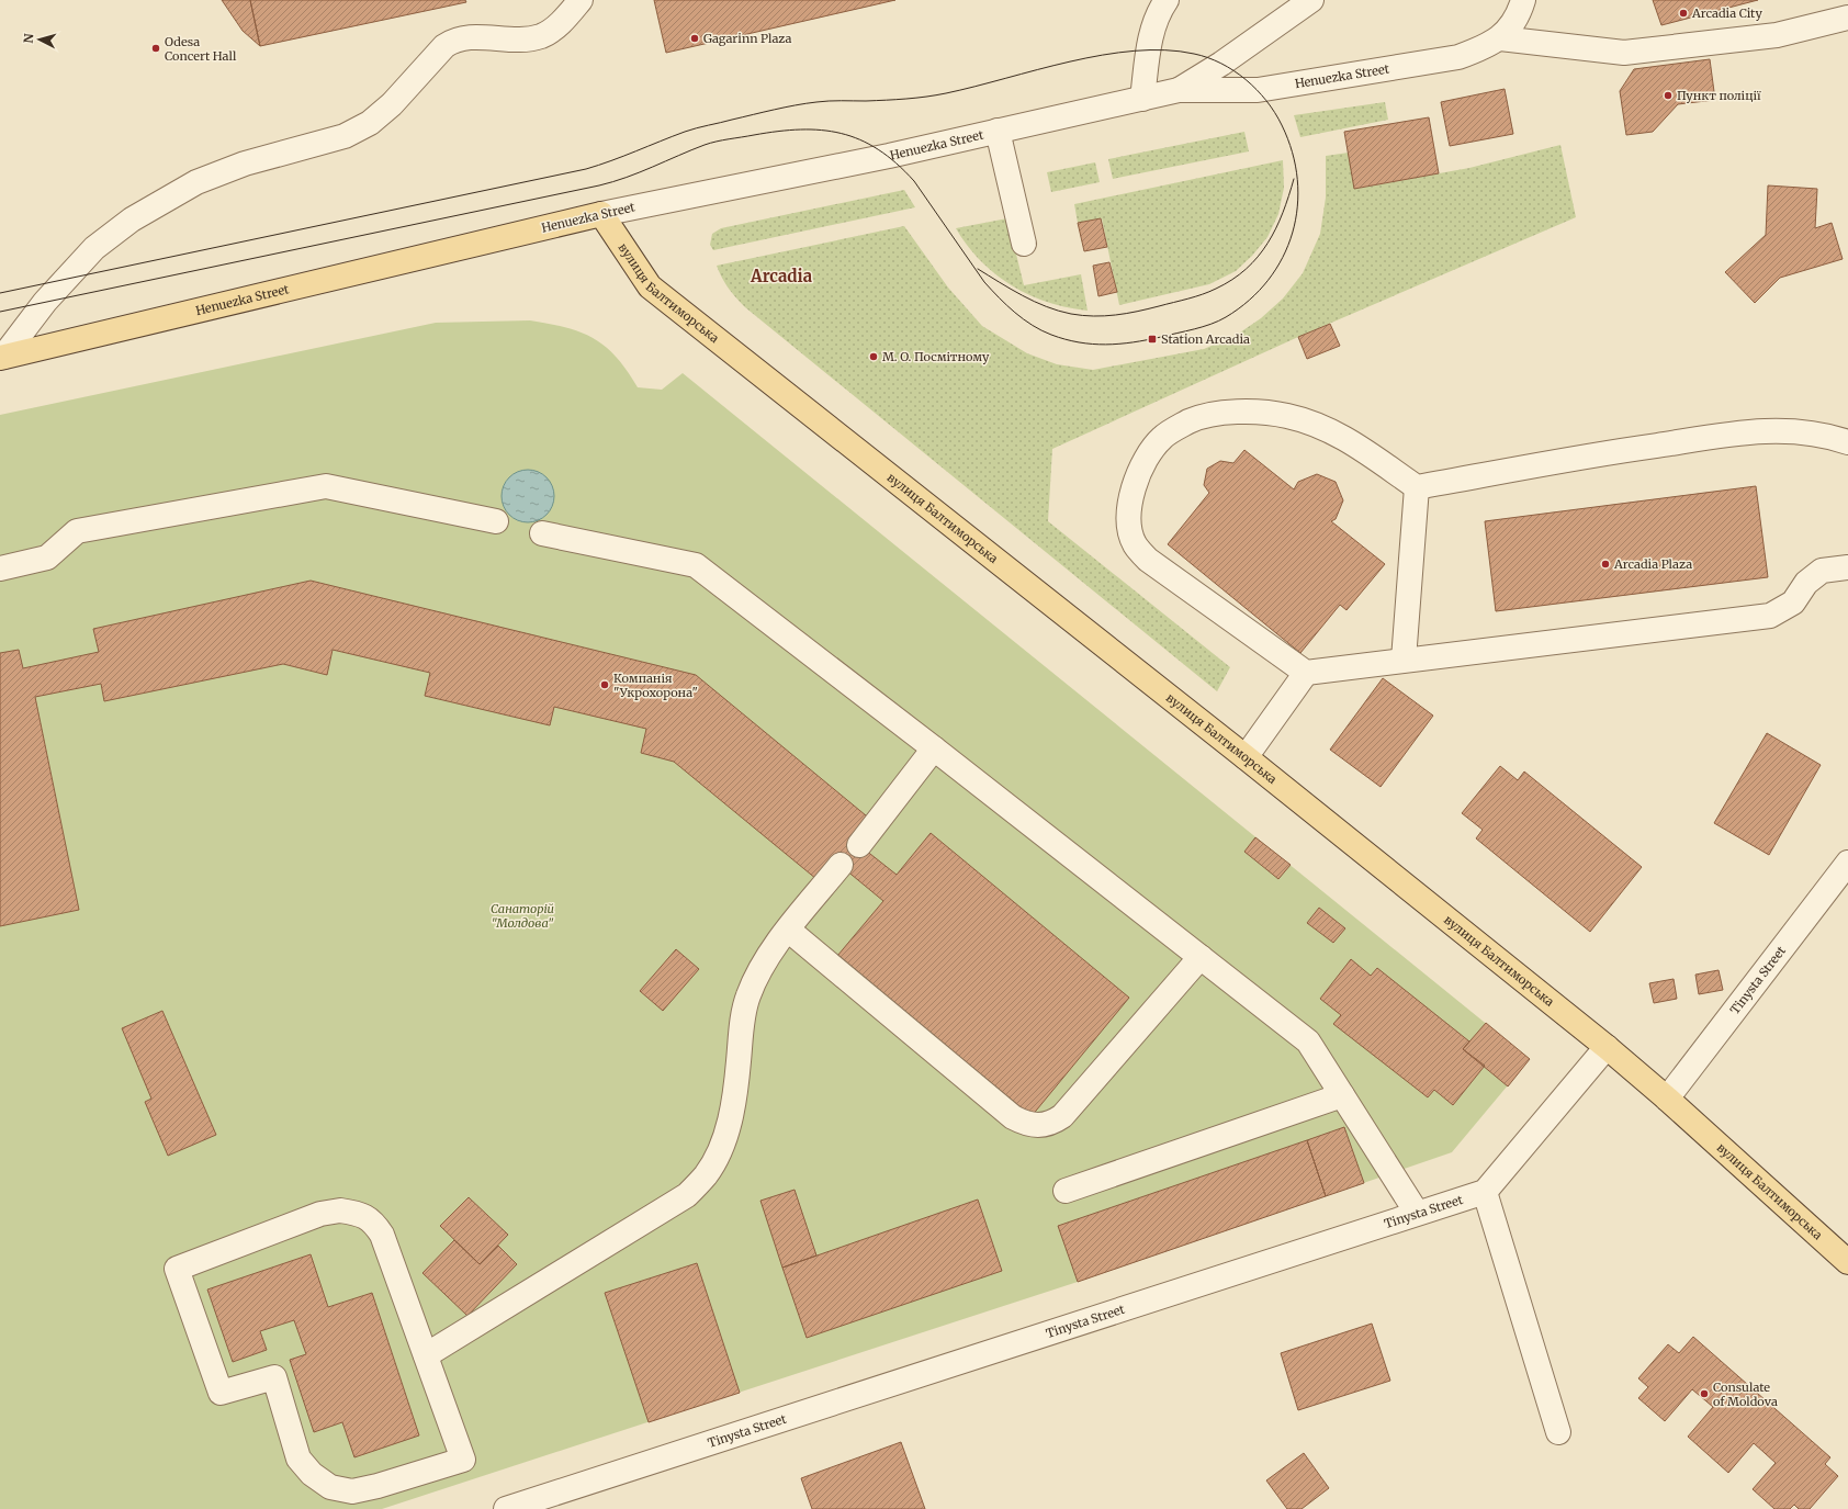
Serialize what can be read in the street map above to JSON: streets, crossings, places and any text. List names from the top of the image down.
{
  "streets": {
    "main road": ["Henuezka Street", "вулиця Балтиморська"],
    "street": ["Tinysta Street"]
  },
  "crossings": [
    ["Henuezka Street", "вулиця Балтиморська"],
    ["вулиця Балтиморська", "Tinysta Street"]
  ],
  "districts": ["Arcadia"],
  "parks": ["Санаторій \"Молдова\""],
  "places": {
    "other": [
      "Arcadia City",
      "Gagarinn Plaza",
      "Odesa Concert Hall",
      "Пункт поліції",
      "М. О. Посмітному",
      "Arcadia Plaza",
      "Компанія \"Укрохорона\"",
      "Consulate of Moldova"
    ],
    "transit": ["Station Arcadia"]
  },
  "north": "left"
}
